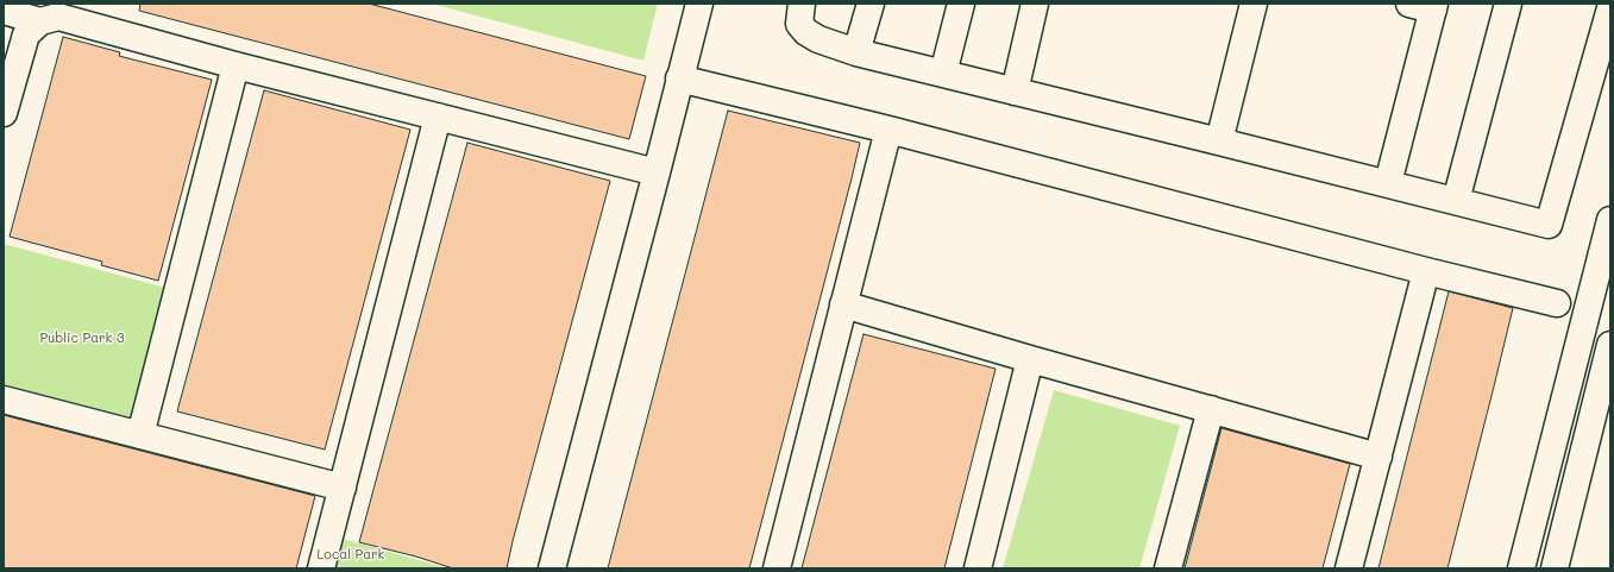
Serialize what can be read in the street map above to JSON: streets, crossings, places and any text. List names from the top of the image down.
{
  "parks": ["Public Park 3", "Local Park"]
}
